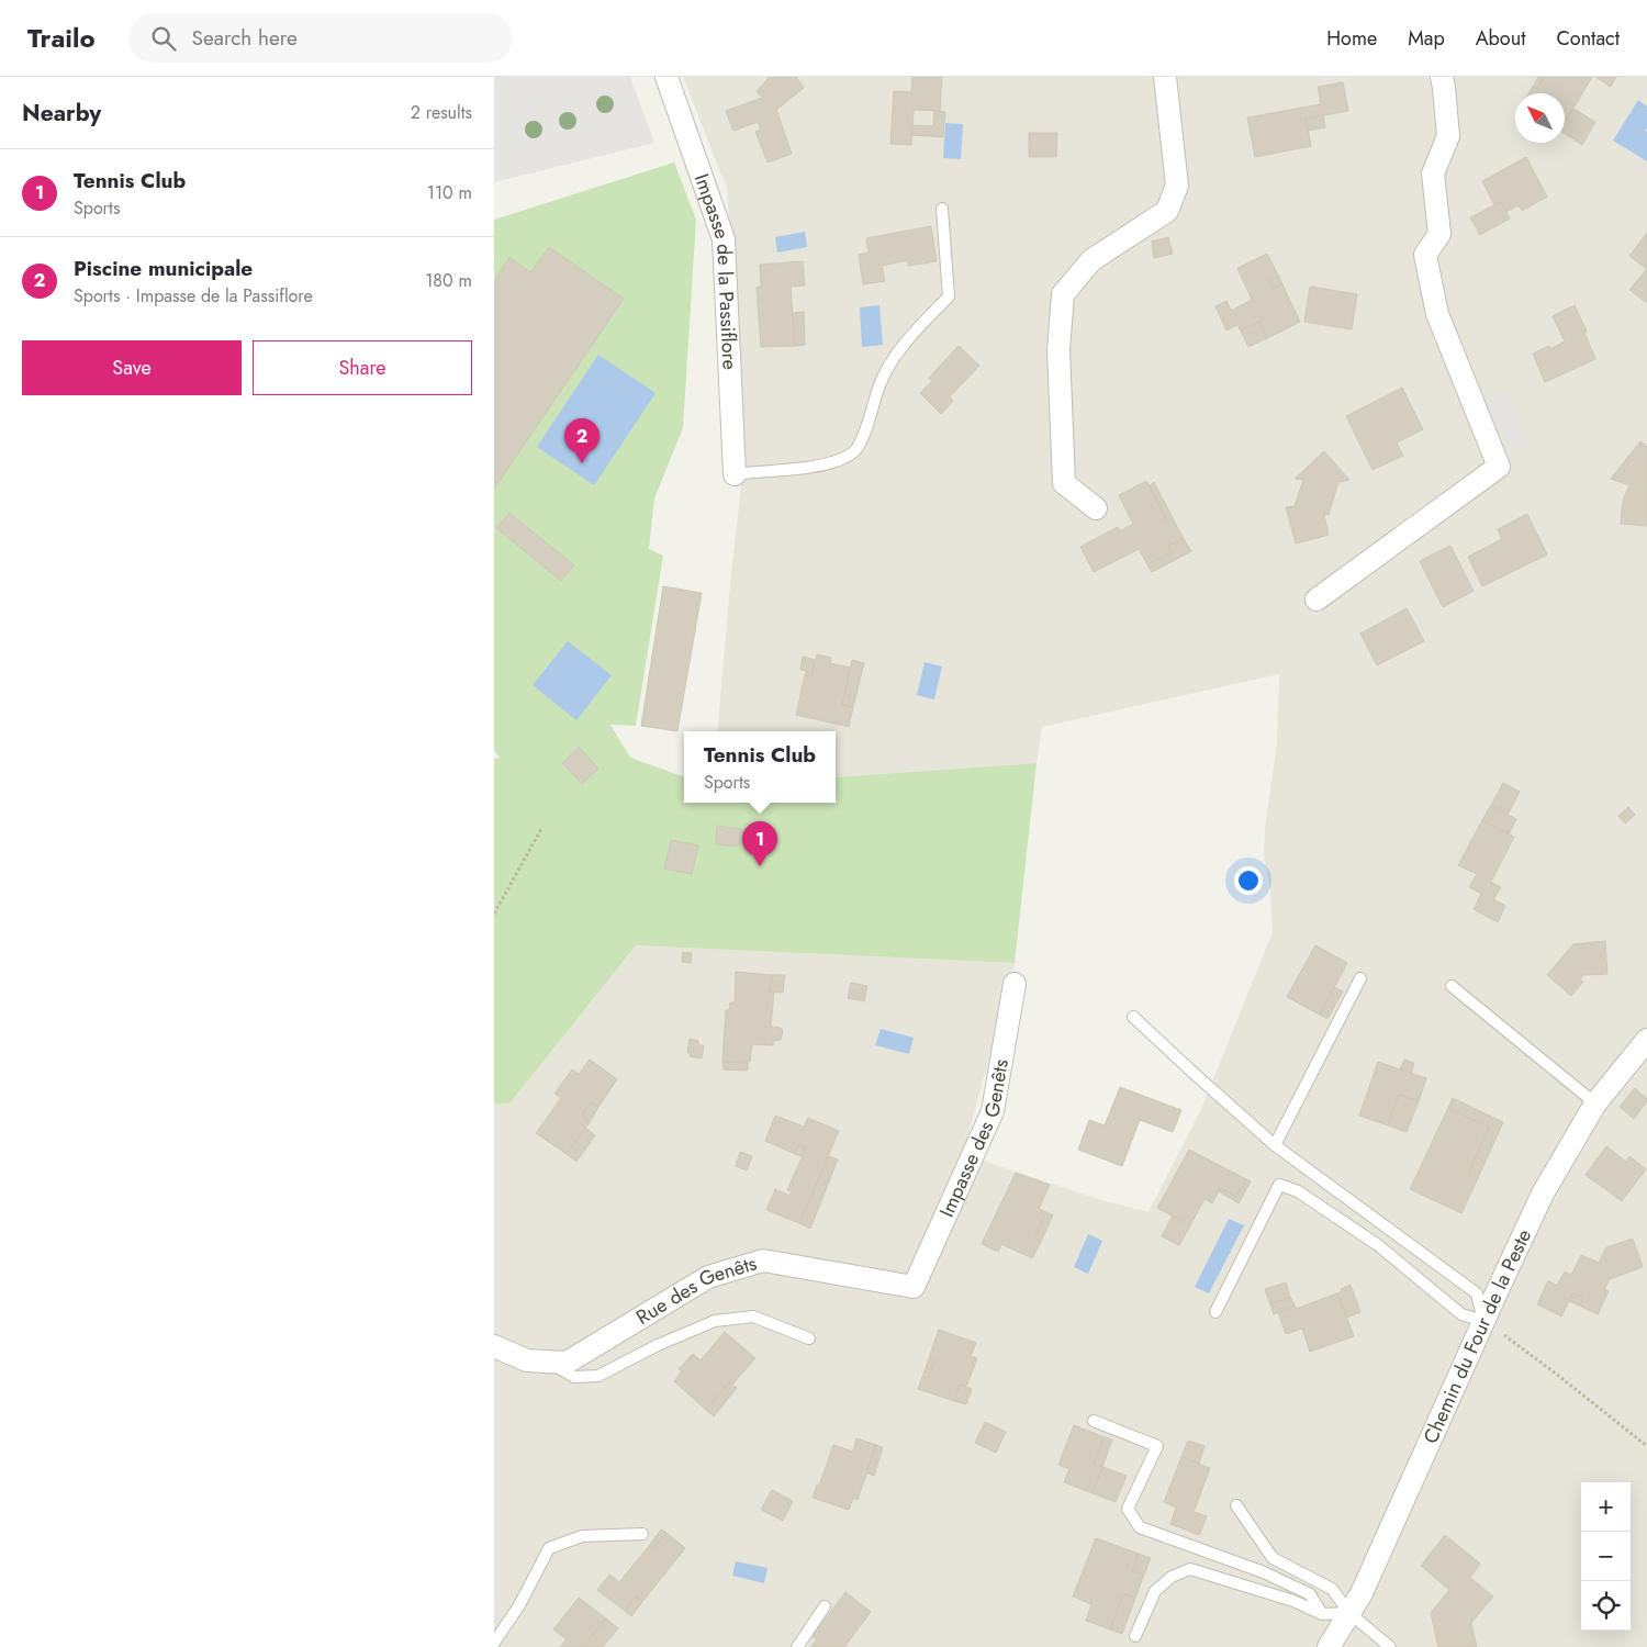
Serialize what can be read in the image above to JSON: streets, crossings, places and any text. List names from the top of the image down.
{
  "streets": {
    "street": [
      "Impasse de la Passiflore",
      "Impasse des Genêts",
      "Rue des Genêts",
      "Chemin du Four de la Peste"
    ]
  },
  "crossings": [
    ["Impasse des Genêts", "Rue des Genêts"]
  ],
  "north": "top left",
  "page": {
    "header": "Trailo",
    "search": "Search here",
    "nav": [
      "Home",
      "Map",
      "About",
      "Contact"
    ],
    "heading": ["Nearby", "2 results"],
    "list": [
      {
        "mark": "1",
        "name": "Tennis Club",
        "note": "Sports",
        "value": "110 m"
      },
      {
        "mark": "2",
        "name": "Piscine municipale",
        "note": "Sports · Impasse de la Passiflore",
        "value": "180 m"
      }
    ],
    "buttons": ["Save", "Share"],
    "pins": ["2", "1"],
    "popup": ["Tennis Club", "Sports"],
    "map_buttons": ["+", "−"]
  }
}
